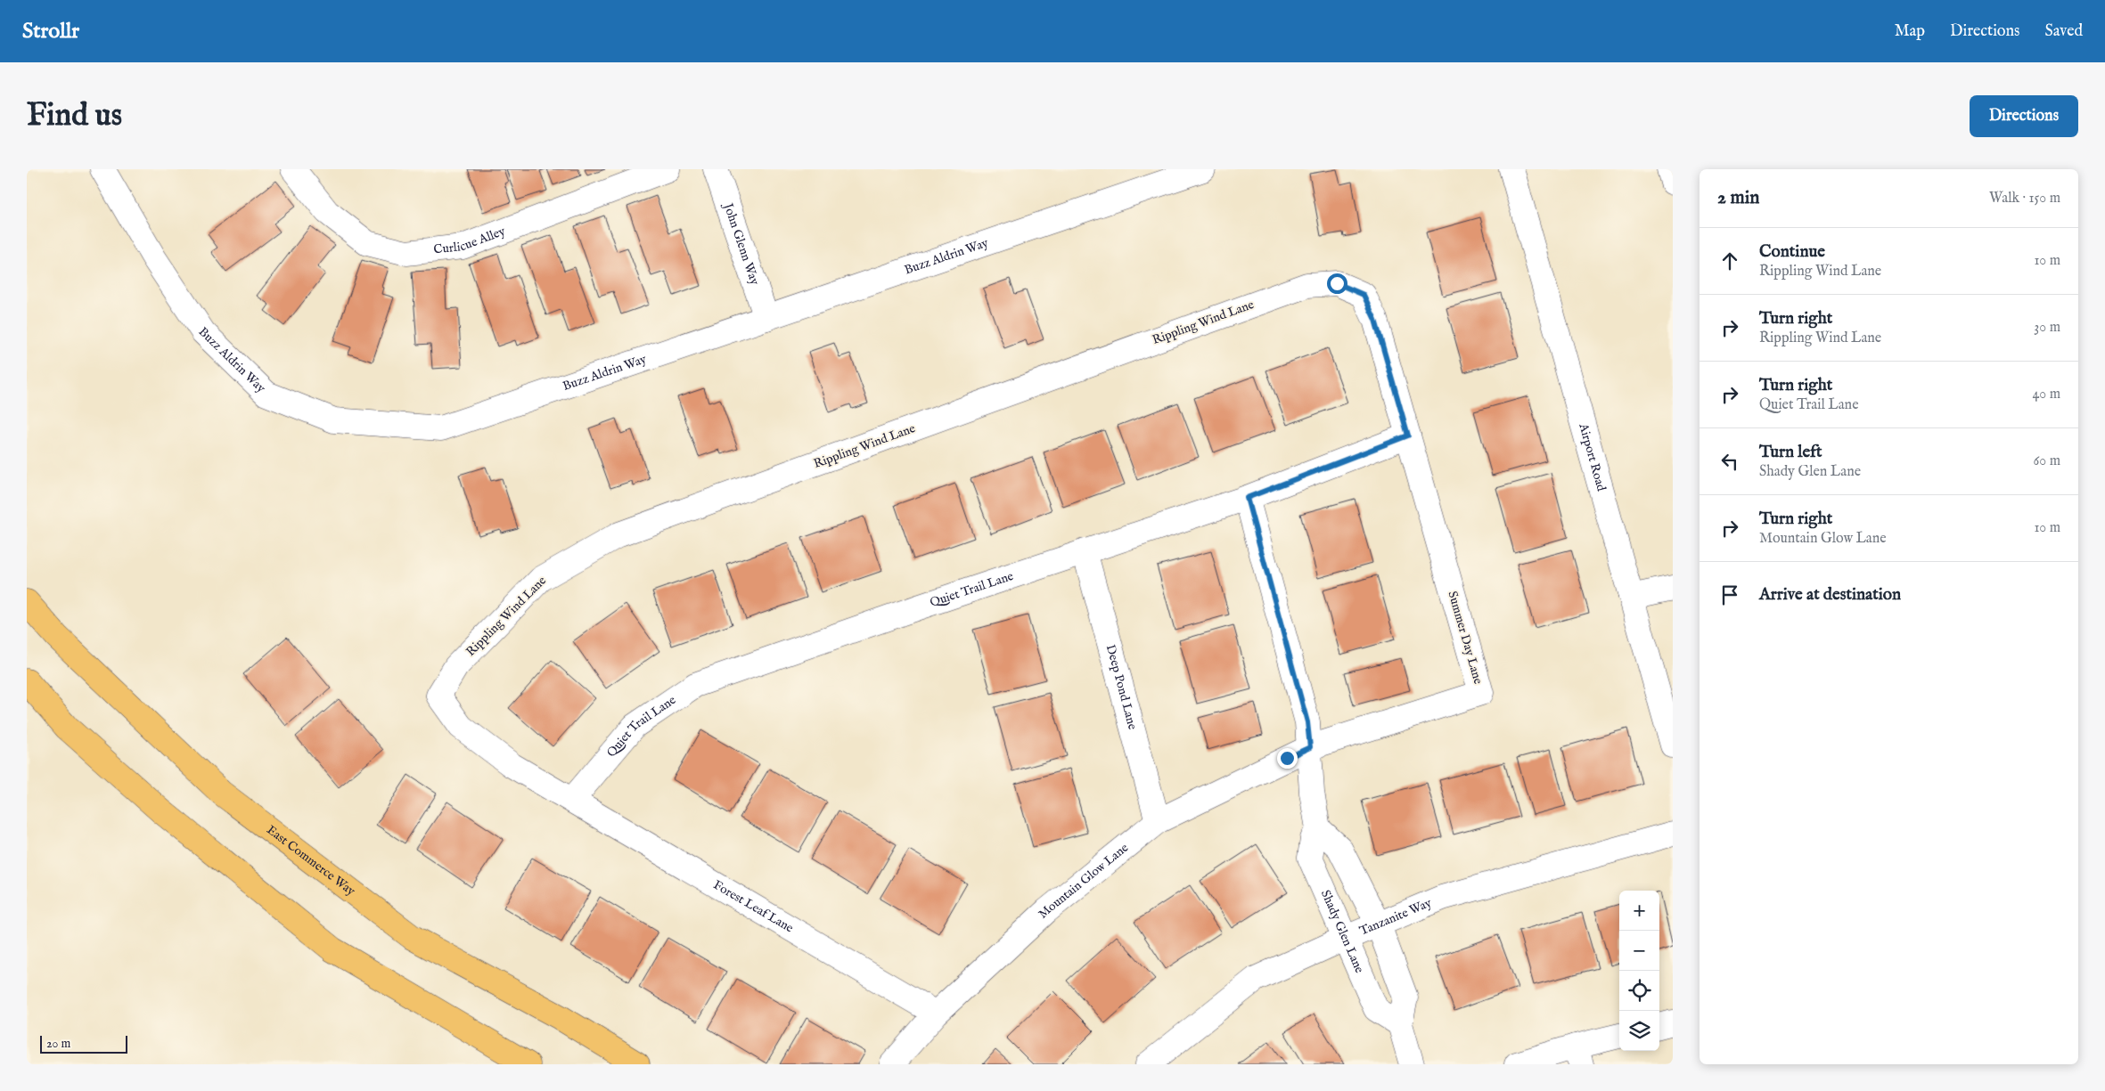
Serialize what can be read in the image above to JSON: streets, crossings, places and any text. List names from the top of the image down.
{
  "streets": {
    "main road": ["East Commerce Way"],
    "street": [
      "Curlicue Alley",
      "John Glenn Way",
      "Buzz Aldrin Way",
      "Rippling Wind Lane",
      "Airport Road",
      "Quiet Trail Lane",
      "Summer Day Lane",
      "Deep Pond Lane",
      "Mountain Glow Lane",
      "Forest Leaf Lane",
      "Tanzanite Way",
      "Shady Glen Lane"
    ]
  },
  "crossings": [
    ["John Glenn Way", "Buzz Aldrin Way"],
    ["Rippling Wind Lane", "Quiet Trail Lane"],
    ["Rippling Wind Lane", "Summer Day Lane"],
    ["Rippling Wind Lane", "Forest Leaf Lane"],
    ["Quiet Trail Lane", "Summer Day Lane"],
    ["Quiet Trail Lane", "Deep Pond Lane"],
    ["Quiet Trail Lane", "Forest Leaf Lane"],
    ["Quiet Trail Lane", "Shady Glen Lane"],
    ["Summer Day Lane", "Mountain Glow Lane"],
    ["Summer Day Lane", "Shady Glen Lane"],
    ["Deep Pond Lane", "Mountain Glow Lane"],
    ["Mountain Glow Lane", "Forest Leaf Lane"],
    ["Mountain Glow Lane", "Shady Glen Lane"],
    ["Tanzanite Way", "Shady Glen Lane"]
  ],
  "scale_bar": "20 m",
  "page": {
    "header": "Strollr",
    "nav": ["Map", "Directions", "Saved"],
    "buttons": "Directions",
    "title": "Find us",
    "heading": ["2 min", "Walk · 150 m"],
    "list": [
      ["Continue", "Rippling Wind Lane", "10 m"],
      ["Turn right", "Rippling Wind Lane", "30 m"],
      ["Turn right", "Quiet Trail Lane", "40 m"],
      ["Turn left", "Shady Glen Lane", "60 m"],
      ["Turn right", "Mountain Glow Lane", "10 m"],
      "Arrive at destination"
    ],
    "map_buttons": ["+", "−"],
    "scale": "20 m"
  }
}
